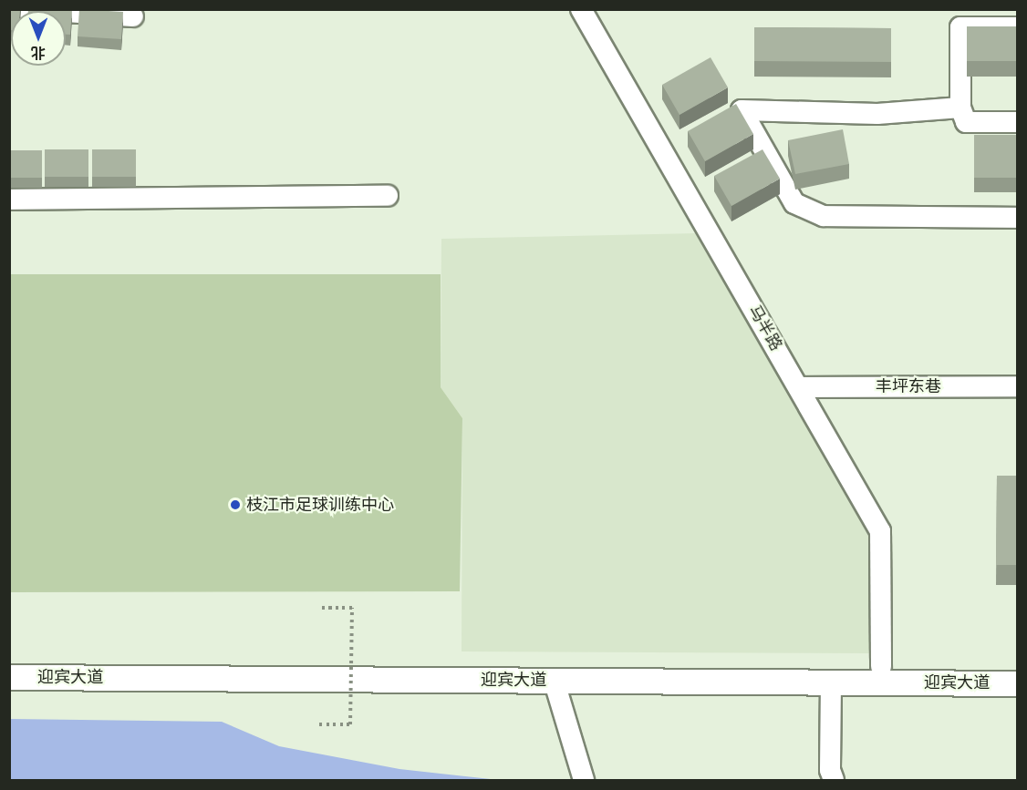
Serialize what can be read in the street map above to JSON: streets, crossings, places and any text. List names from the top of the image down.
{
  "streets": {
    "main road": ["迎宾大道"],
    "street": ["马半路", "丰坪东巷"]
  },
  "crossings": [
    ["马半路", "丰坪东巷"],
    ["马半路", "迎宾大道"]
  ],
  "places": ["枝江市足球训练中心"],
  "north": "bottom"
}
